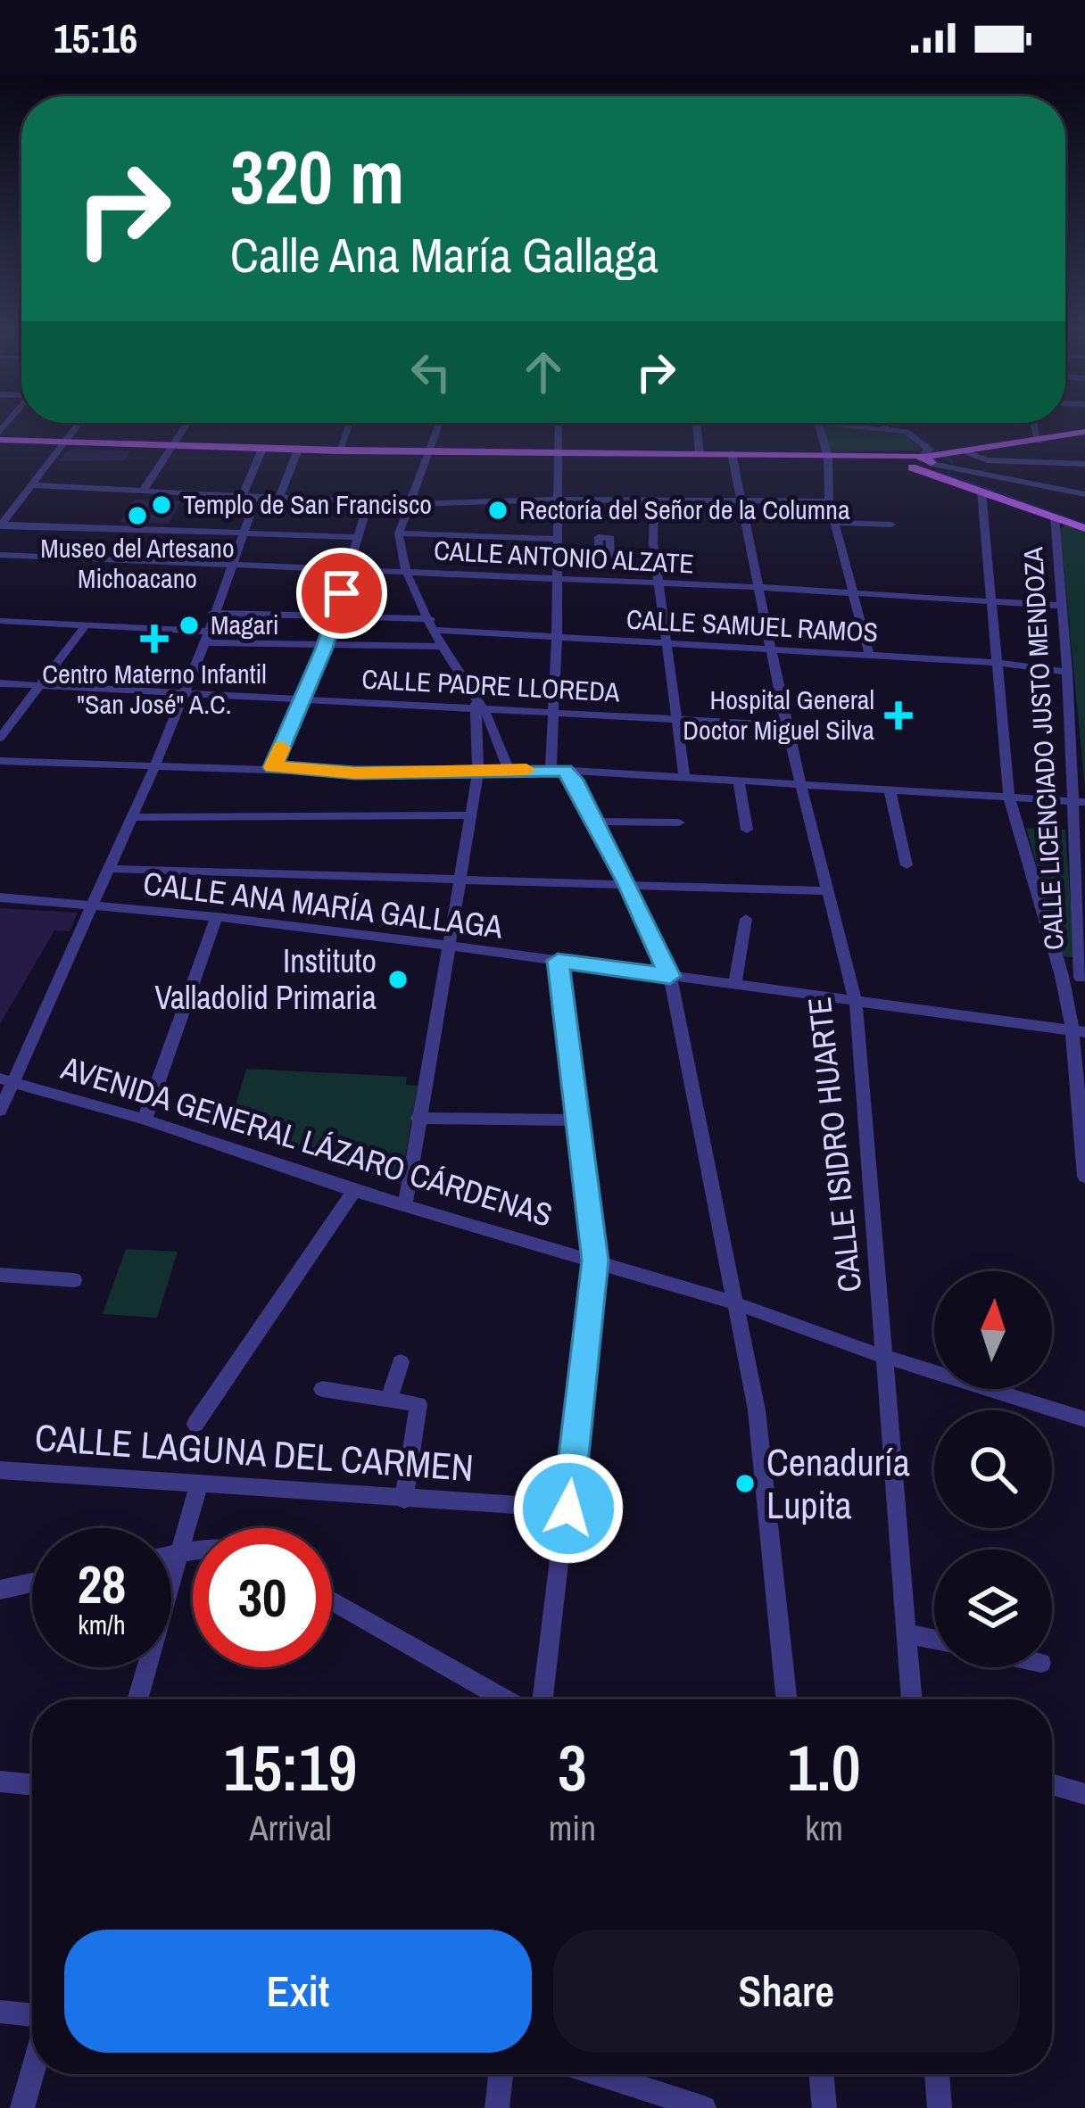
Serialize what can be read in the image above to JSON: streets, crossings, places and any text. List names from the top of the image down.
{
  "streets": {
    "street": [
      "CALLE ANTONIO ALZATE",
      "CALLE SAMUEL RAMOS",
      "CALLE PADRE LLOREDA",
      "CALLE LICENCIADO JUSTO MENDOZA",
      "CALLE ANA MARÍA GALLAGA",
      "AVENIDA GENERAL LÁZARO CÁRDENAS",
      "CALLE ISIDRO HUARTE",
      "CALLE LAGUNA DEL CARMEN"
    ]
  },
  "crossings": [
    ["CALLE ANTONIO ALZATE", "CALLE LICENCIADO JUSTO MENDOZA"],
    ["CALLE ANTONIO ALZATE", "CALLE ISIDRO HUARTE"],
    ["CALLE SAMUEL RAMOS", "CALLE LICENCIADO JUSTO MENDOZA"],
    ["CALLE SAMUEL RAMOS", "CALLE ISIDRO HUARTE"],
    ["CALLE PADRE LLOREDA", "CALLE ISIDRO HUARTE"],
    ["CALLE ANA MARÍA GALLAGA", "CALLE ISIDRO HUARTE"],
    ["AVENIDA GENERAL LÁZARO CÁRDENAS", "CALLE ISIDRO HUARTE"]
  ],
  "places": {
    "other": [
      "Templo de San Francisco",
      "Rectoría del Señor de la Columna",
      "Museo del Artesano Michoacano",
      "Magari",
      "Instituto Valladolid Primaria",
      "Cenaduría Lupita"
    ],
    "health": ["Centro Materno Infantil \"San José\" A.C.", "Hospital General Doctor Miguel Silva"]
  },
  "north": "top",
  "page": {
    "status": "15:16",
    "turn": ["320 m", "Calle Ana María Gallaga"],
    "speed": "28 km/h",
    "limit": "30",
    "eta": [
      "15:19",
      "Arrival",
      "3",
      "min",
      "1.0",
      "km"
    ],
    "buttons": ["Exit", "Share"]
  }
}
